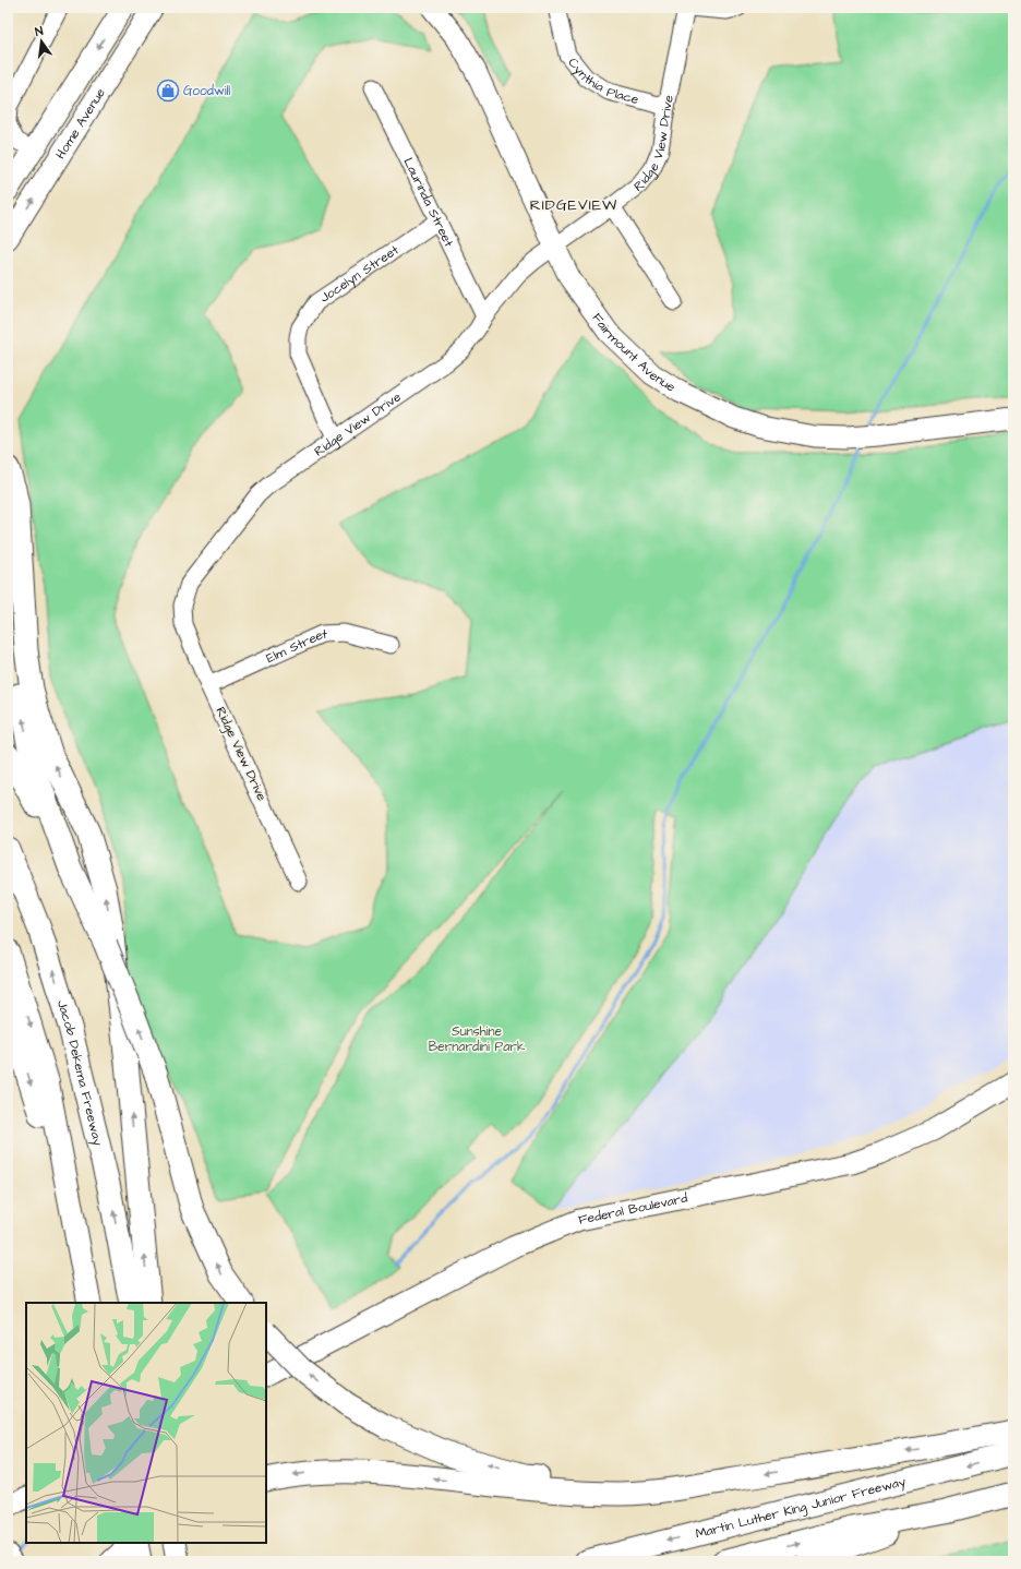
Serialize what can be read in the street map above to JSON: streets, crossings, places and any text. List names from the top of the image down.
{
  "streets": {
    "highway": ["Jacob Dekema Freeway", "Martin Luther King Junior Freeway"],
    "main road": ["Home Avenue", "Fairmount Avenue", "Federal Boulevard"],
    "street": [
      "Cynthia Place",
      "Ridge View Drive",
      "Laurinda Street",
      "Jocelyn Street",
      "Elm Street"
    ]
  },
  "crossings": [
    ["Cynthia Place", "Ridge View Drive"],
    ["Ridge View Drive", "Laurinda Street"],
    ["Ridge View Drive", "Jocelyn Street"],
    ["Ridge View Drive", "Fairmount Avenue"],
    ["Ridge View Drive", "Elm Street"],
    ["Laurinda Street", "Jocelyn Street"]
  ],
  "districts": ["RIDGEVIEW"],
  "parks": ["Sunshine Bernardini Park"],
  "places": {
    "shop": ["Goodwill"]
  },
  "north": "top"
}
